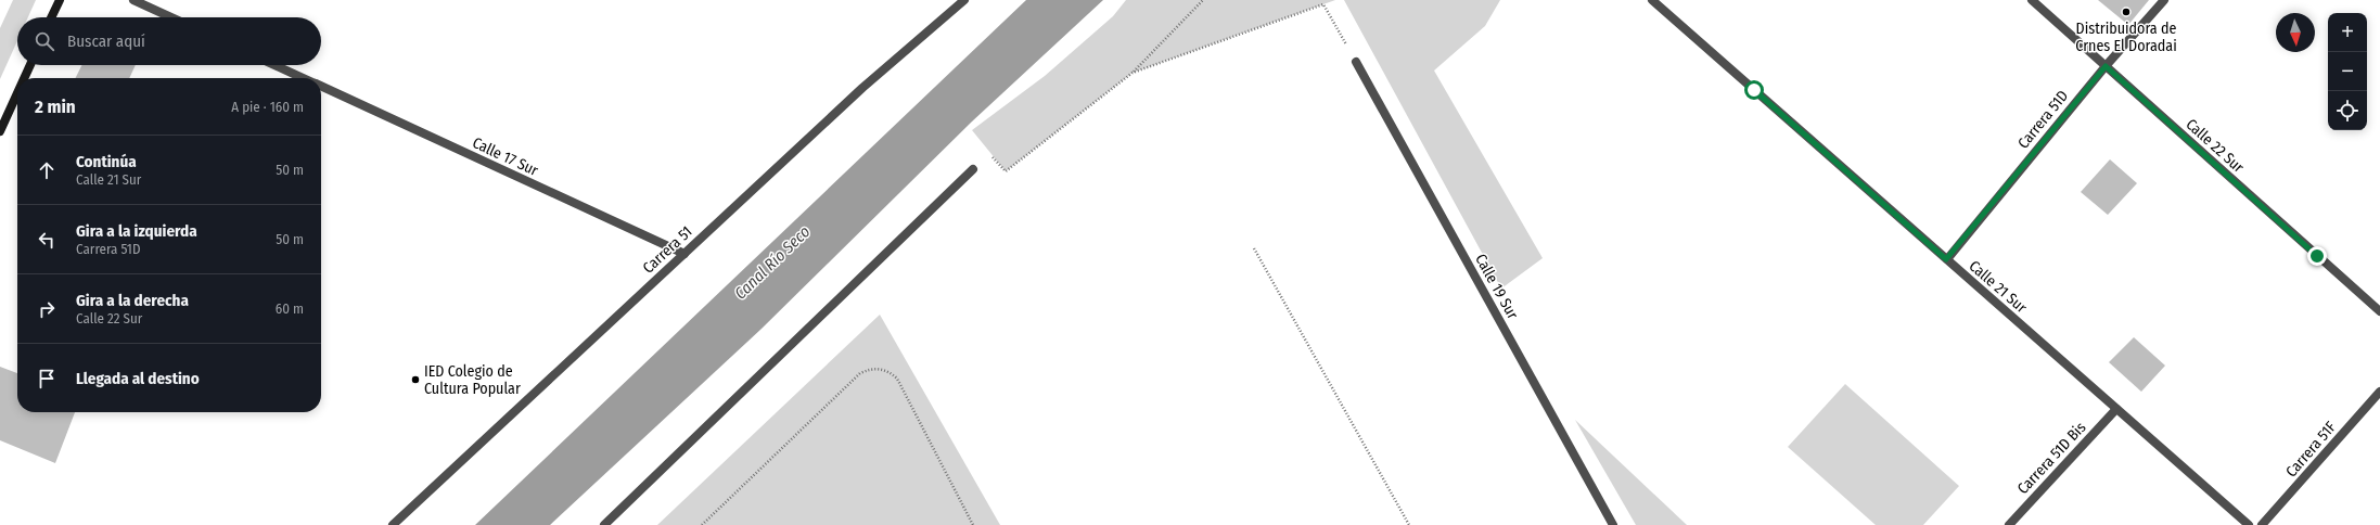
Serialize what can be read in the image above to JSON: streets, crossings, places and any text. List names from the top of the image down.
{
  "streets": {
    "street": [
      "Carrera 51D",
      "Calle 22 Sur",
      "Calle 17 Sur",
      "Carrera 51",
      "Calle 19 Sur",
      "Calle 21 Sur",
      "Carrera 51F",
      "Carrera 51D Bis"
    ]
  },
  "crossings": [
    ["Carrera 51D", "Calle 22 Sur"],
    ["Carrera 51D", "Calle 21 Sur"],
    ["Calle 17 Sur", "Carrera 51"],
    ["Calle 21 Sur", "Carrera 51D Bis"]
  ],
  "water": ["Canal Río Seco"],
  "places": ["Distribuidora de Crnes El Doradai", "IED Colegio de Cultura Popular"],
  "north": "bottom",
  "page": {
    "map_buttons": ["+", "−"],
    "search": "Buscar aquí",
    "heading": ["2 min", "A pie · 160 m"],
    "list": [
      ["Continúa", "Calle 21 Sur", "50 m"],
      ["Gira a la izquierda", "Carrera 51D", "50 m"],
      ["Gira a la derecha", "Calle 22 Sur", "60 m"],
      "Llegada al destino"
    ]
  }
}
